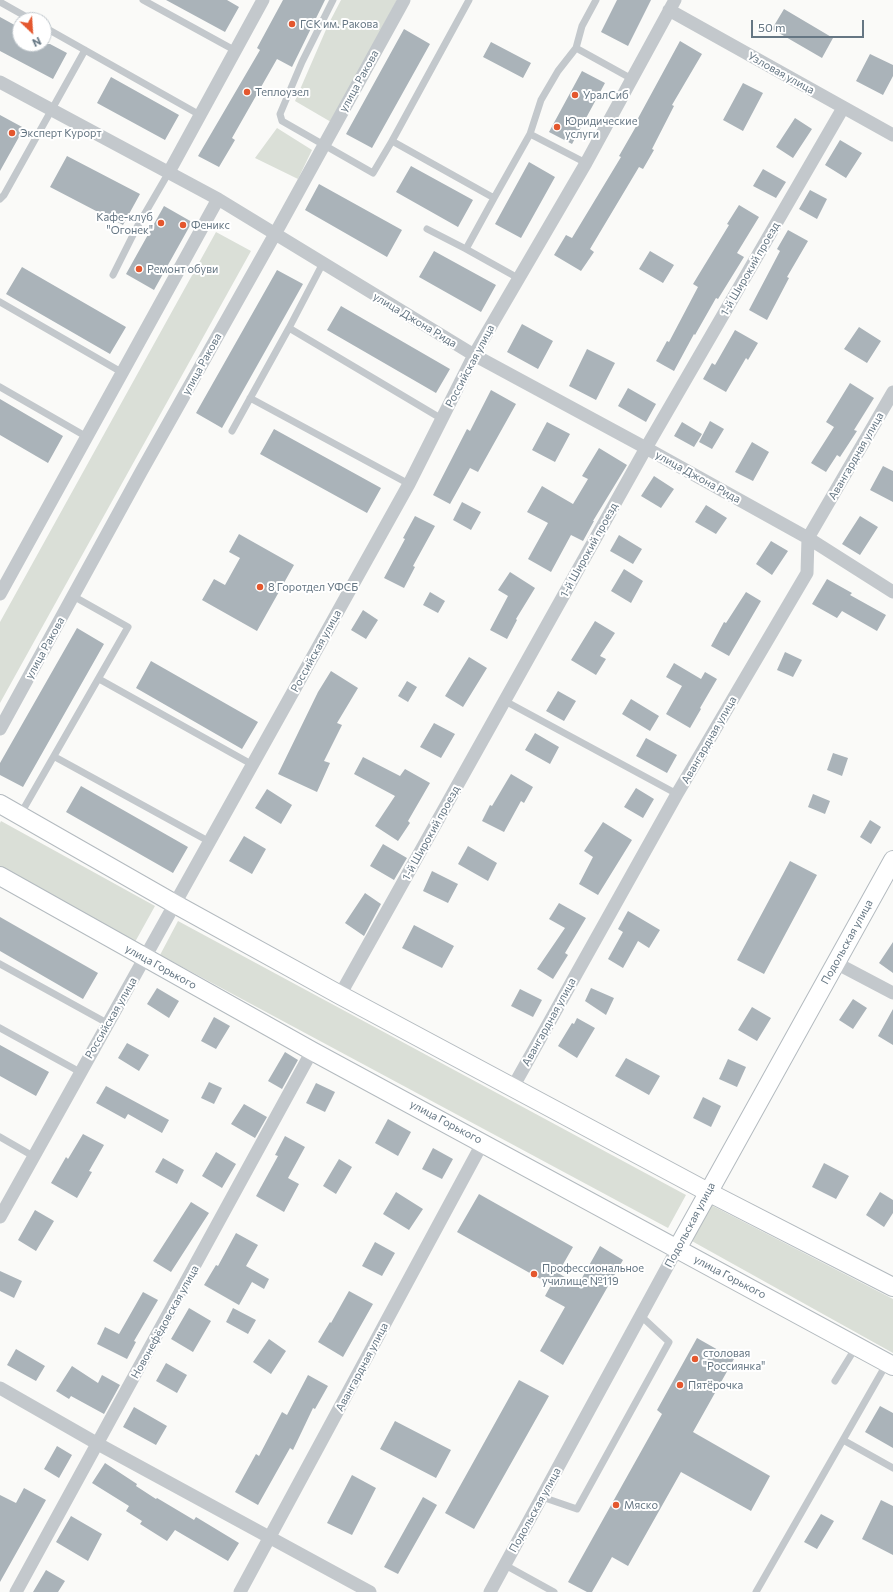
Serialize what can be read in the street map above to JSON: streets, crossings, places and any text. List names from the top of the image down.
{
  "streets": {
    "street": [
      "Узловая улица",
      "улица Ракова",
      "1-й Широкий проезд",
      "улица Джона Рида",
      "Российская улица",
      "Авангардная улица",
      "Подольская улица",
      "улица Горького",
      "Новонефёдовская улица"
    ]
  },
  "crossings": [
    ["Узловая улица", "1-й Широкий проезд"],
    ["Узловая улица", "Российская улица"],
    ["улица Ракова", "улица Джона Рида"],
    ["1-й Широкий проезд", "улица Джона Рида"],
    ["улица Джона Рида", "Российская улица"],
    ["улица Джона Рида", "Авангардная улица"],
    ["Российская улица", "улица Горького"],
    ["Авангардная улица", "улица Горького"],
    ["Подольская улица", "улица Горького"],
    ["улица Горького", "Новонефёдовская улица"]
  ],
  "places": [
    "ГСК им. Ракова",
    "Теплоузел",
    "УралСиб",
    "Юридические услуги",
    "Эксперт Курорт",
    "Кафе-клуб \"Огонек\"",
    "Феникс",
    "Ремонт обуви",
    "8 Горотдел УФСБ",
    "Профессиональное училище №119",
    "столовая \"Россиянка\"",
    "Пятёрочка",
    "Мяско"
  ],
  "scale_bar": "50 m",
  "north": "bottom right"
}
